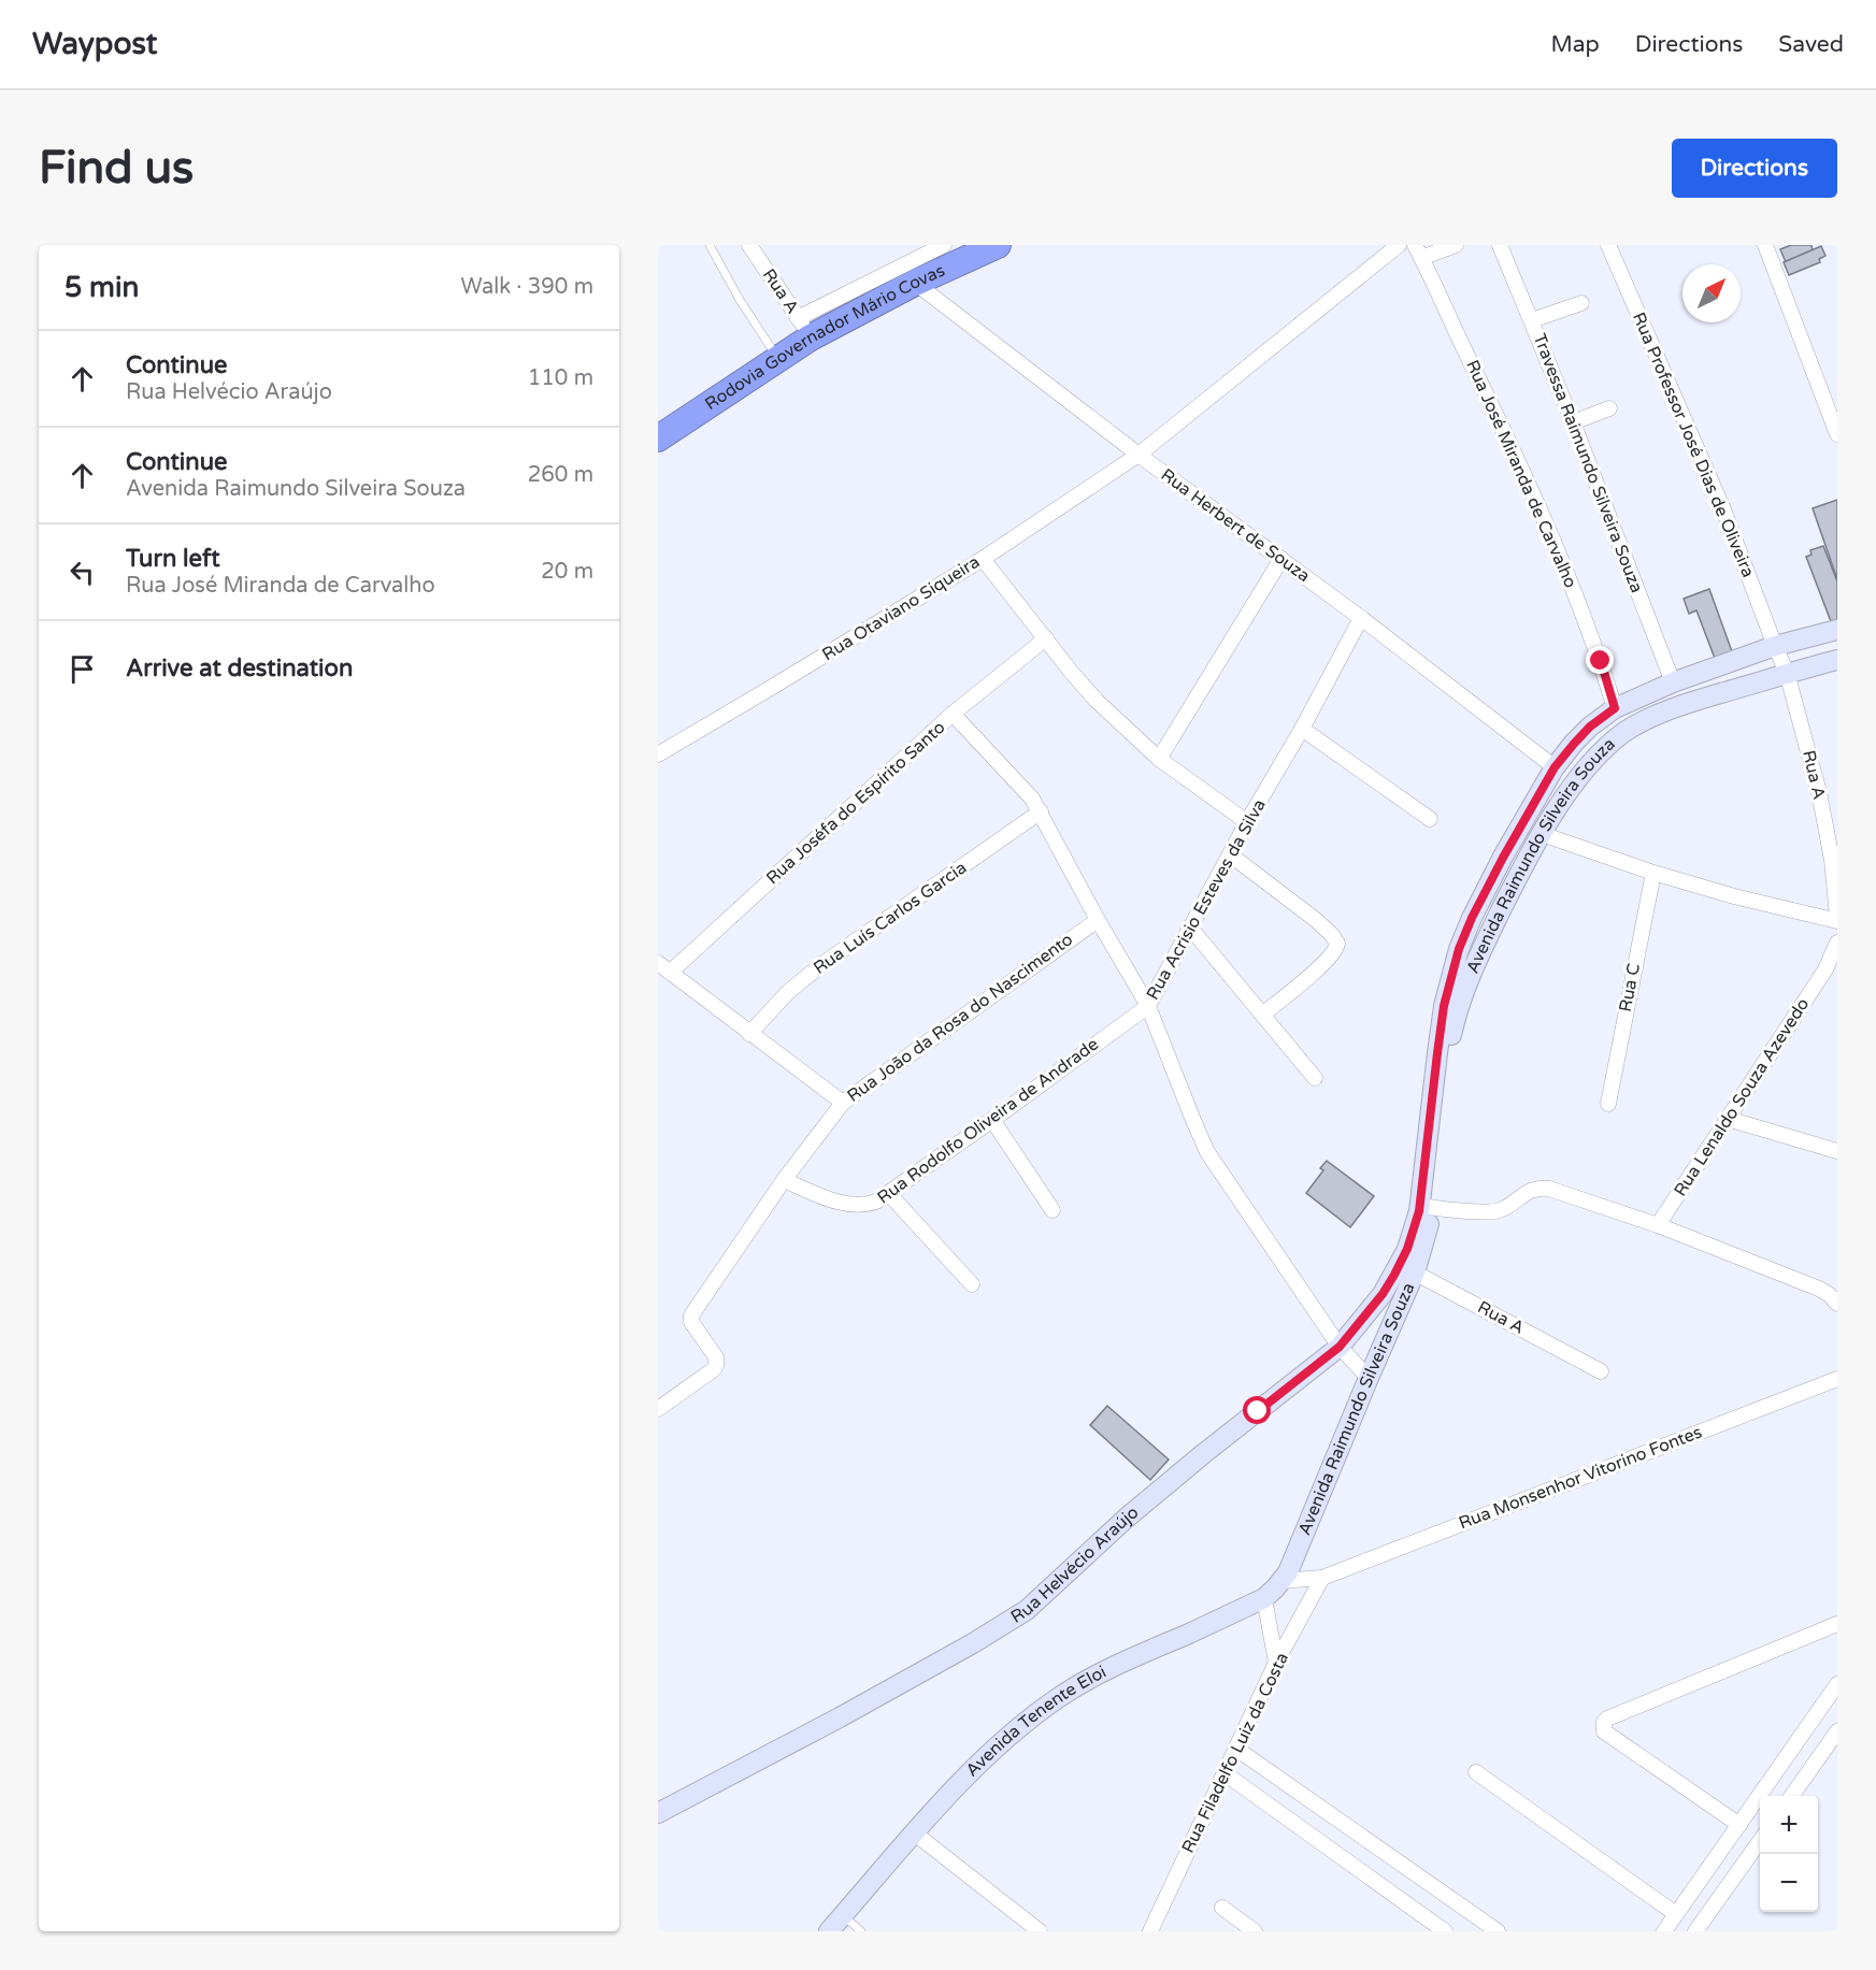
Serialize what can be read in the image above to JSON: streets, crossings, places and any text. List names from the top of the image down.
{
  "streets": {
    "highway": ["Rodovia Governador Mário Covas"],
    "street": [
      "Rua A",
      "Rua Professor José Dias de Oliveira",
      "Travessa Raimundo Silveira Souza",
      "Rua José Miranda de Carvalho",
      "Rua Herbert de Souza",
      "Rua Otaviano Siqueira",
      "Rua Joséfa do Espírito Santo",
      "Avenida Raimundo Silveira Souza",
      "Rua Acrisio Esteves da Silva",
      "Rua Luís Carlos Garcia",
      "Rua C",
      "Rua João da Rosa do Nascimento",
      "Rua Lenaldo Souza Azevedo",
      "Rua Rodolfo Oliveira de Andrade",
      "Rua Monsenhor Vitorino Fontes",
      "Rua Helvécio Araújo",
      "Avenida Tenente Eloi",
      "Rua Filadelfo Luiz da Costa"
    ]
  },
  "crossings": [
    ["Rua A", "Rodovia Governador Mário Covas"],
    ["Rua A", "Rua Professor José Dias de Oliveira"],
    ["Rua A", "Avenida Raimundo Silveira Souza"],
    ["Rua A", "Rua Helvécio Araújo"],
    ["Rodovia Governador Mário Covas", "Rua Herbert de Souza"],
    ["Rua Professor José Dias de Oliveira", "Avenida Raimundo Silveira Souza"],
    ["Travessa Raimundo Silveira Souza", "Avenida Raimundo Silveira Souza"],
    ["Rua José Miranda de Carvalho", "Avenida Raimundo Silveira Souza"],
    ["Rua Herbert de Souza", "Rua Otaviano Siqueira"],
    ["Rua Herbert de Souza", "Avenida Raimundo Silveira Souza"],
    ["Rua Herbert de Souza", "Rua Acrisio Esteves da Silva"],
    ["Avenida Raimundo Silveira Souza", "Rua Acrisio Esteves da Silva"],
    ["Avenida Raimundo Silveira Souza", "Rua Monsenhor Vitorino Fontes"],
    ["Avenida Raimundo Silveira Souza", "Rua Helvécio Araújo"],
    ["Avenida Raimundo Silveira Souza", "Avenida Tenente Eloi"],
    ["Rua Acrisio Esteves da Silva", "Rua Rodolfo Oliveira de Andrade"],
    ["Rua Acrisio Esteves da Silva", "Rua Helvécio Araújo"],
    ["Rua João da Rosa do Nascimento", "Rua Rodolfo Oliveira de Andrade"],
    ["Rua Monsenhor Vitorino Fontes", "Avenida Tenente Eloi"],
    ["Rua Monsenhor Vitorino Fontes", "Rua Filadelfo Luiz da Costa"]
  ],
  "north": "top right",
  "page": {
    "header": "Waypost",
    "nav": ["Map", "Directions", "Saved"],
    "buttons": "Directions",
    "title": "Find us",
    "heading": ["5 min", "Walk · 390 m"],
    "list": [
      ["Continue", "Rua Helvécio Araújo", "110 m"],
      ["Continue", "Avenida Raimundo Silveira Souza", "260 m"],
      ["Turn left", "Rua José Miranda de Carvalho", "20 m"],
      "Arrive at destination"
    ],
    "map_buttons": ["+", "−"]
  }
}
